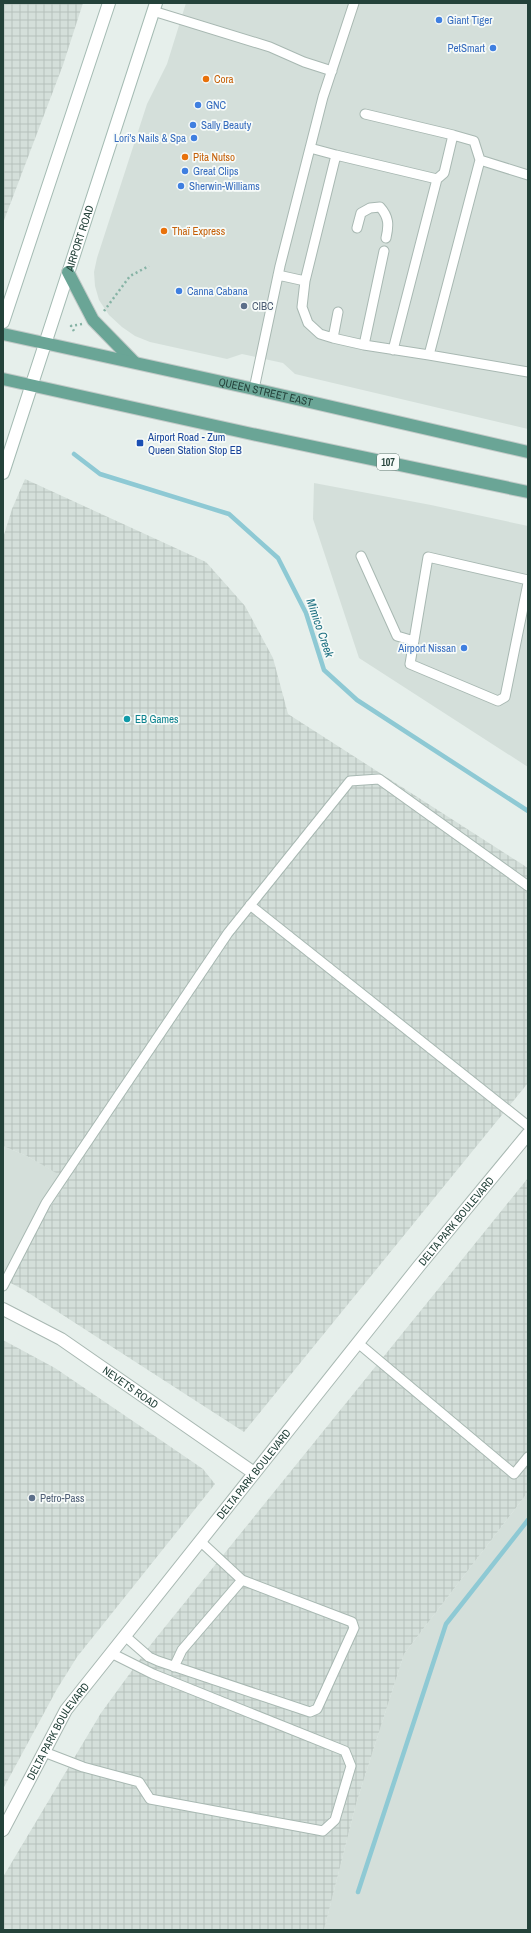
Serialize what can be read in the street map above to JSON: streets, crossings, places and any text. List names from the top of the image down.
{
  "streets": {
    "main road": ["QUEEN STREET EAST", "107"],
    "street": ["AIRPORT ROAD", "DELTA PARK BOULEVARD", "NEVETS ROAD"]
  },
  "crossings": [
    ["AIRPORT ROAD", "QUEEN STREET EAST"],
    ["AIRPORT ROAD", "107"],
    ["DELTA PARK BOULEVARD", "NEVETS ROAD"]
  ],
  "water": ["Mimico Creek"],
  "places": {
    "other": [
      "Giant Tiger",
      "PetSmart",
      "Cora",
      "GNC",
      "Sally Beauty",
      "Lori's Nails & Spa",
      "Pita Nutso",
      "Great Clips",
      "Sherwin-Williams",
      "Thaï Express",
      "Canna Cabana",
      "CIBC",
      "Airport Nissan",
      "EB Games",
      "Petro-Pass"
    ],
    "transit": ["Airport Road - Zum Queen Station Stop EB"]
  }
}
